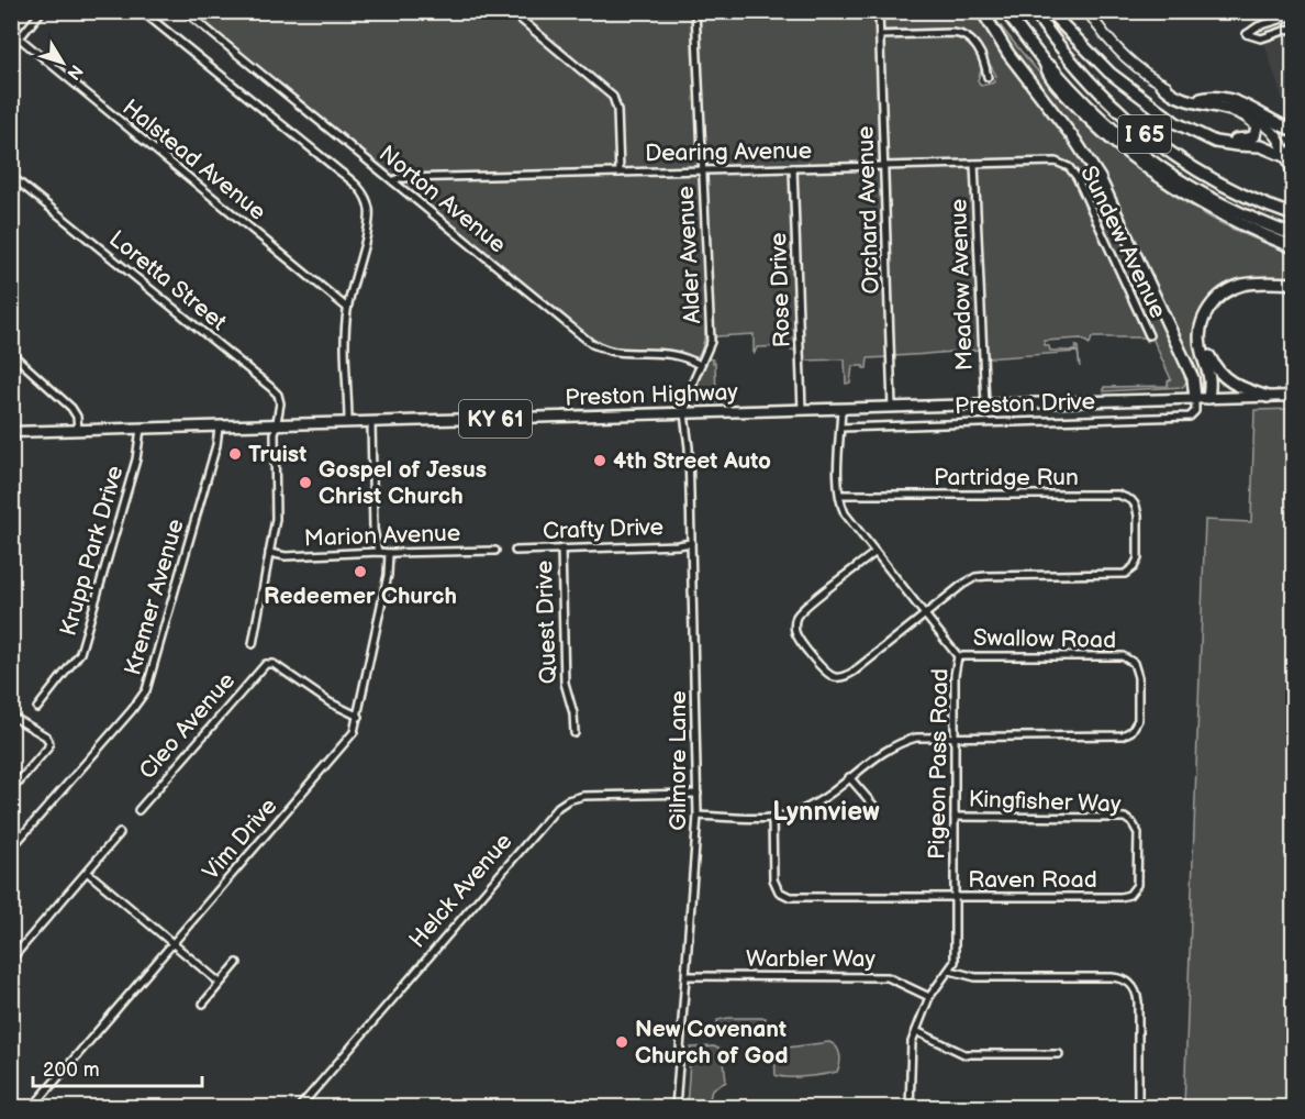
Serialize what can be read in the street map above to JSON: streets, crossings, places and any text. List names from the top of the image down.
{
  "streets": {
    "highway": ["I 65"],
    "main road": ["Preston Highway", "KY 61"],
    "street": [
      "Dearing Avenue",
      "Halstead Avenue",
      "Norton Avenue",
      "Orchard Avenue",
      "Sundew Avenue",
      "Alder Avenue",
      "Loretta Street",
      "Meadow Avenue",
      "Rose Drive",
      "Preston Drive",
      "Partridge Run",
      "Crafty Drive",
      "Marion Avenue",
      "Krupp Park Drive",
      "Kremer Avenue",
      "Quest Drive",
      "Swallow Road",
      "Cleo Avenue",
      "Gilmore Lane",
      "Pigeon Pass Road",
      "Kingfisher Way",
      "Vim Drive",
      "Raven Road",
      "Helck Avenue",
      "Warbler Way"
    ]
  },
  "crossings": [
    ["Dearing Avenue", "Norton Avenue"],
    ["Dearing Avenue", "Orchard Avenue"],
    ["Dearing Avenue", "Sundew Avenue"],
    ["Dearing Avenue", "Alder Avenue"],
    ["Dearing Avenue", "Meadow Avenue"],
    ["Dearing Avenue", "Rose Drive"],
    ["Halstead Avenue", "Norton Avenue"],
    ["Norton Avenue", "Alder Avenue"],
    ["Norton Avenue", "Preston Highway"],
    ["Orchard Avenue", "Preston Highway"],
    ["Alder Avenue", "Preston Highway"],
    ["Alder Avenue", "Gilmore Lane"],
    ["Loretta Street", "Preston Highway"],
    ["Loretta Street", "Marion Avenue"],
    ["Meadow Avenue", "Preston Highway"],
    ["Rose Drive", "Preston Highway"],
    ["Preston Highway", "Preston Drive"],
    ["Preston Highway", "Krupp Park Drive"],
    ["Preston Highway", "Kremer Avenue"],
    ["Preston Highway", "Gilmore Lane"],
    ["Preston Highway", "Pigeon Pass Road"],
    ["Preston Drive", "Pigeon Pass Road"],
    ["Partridge Run", "Pigeon Pass Road"],
    ["Crafty Drive", "Quest Drive"],
    ["Crafty Drive", "Gilmore Lane"],
    ["Marion Avenue", "Vim Drive"],
    ["Swallow Road", "Gilmore Lane"],
    ["Swallow Road", "Pigeon Pass Road"],
    ["Swallow Road", "Raven Road"],
    ["Cleo Avenue", "Vim Drive"],
    ["Gilmore Lane", "Helck Avenue"],
    ["Gilmore Lane", "Warbler Way"],
    ["Pigeon Pass Road", "Kingfisher Way"],
    ["Pigeon Pass Road", "Raven Road"],
    ["Kingfisher Way", "Raven Road"]
  ],
  "districts": ["Lynnview"],
  "places": [
    "Truist",
    "4th Street Auto",
    "Gospel of Jesus Christ Church",
    "Redeemer Church",
    "New Covenant Church of God"
  ],
  "scale_bar": "200 m",
  "north": "bottom right"
}
